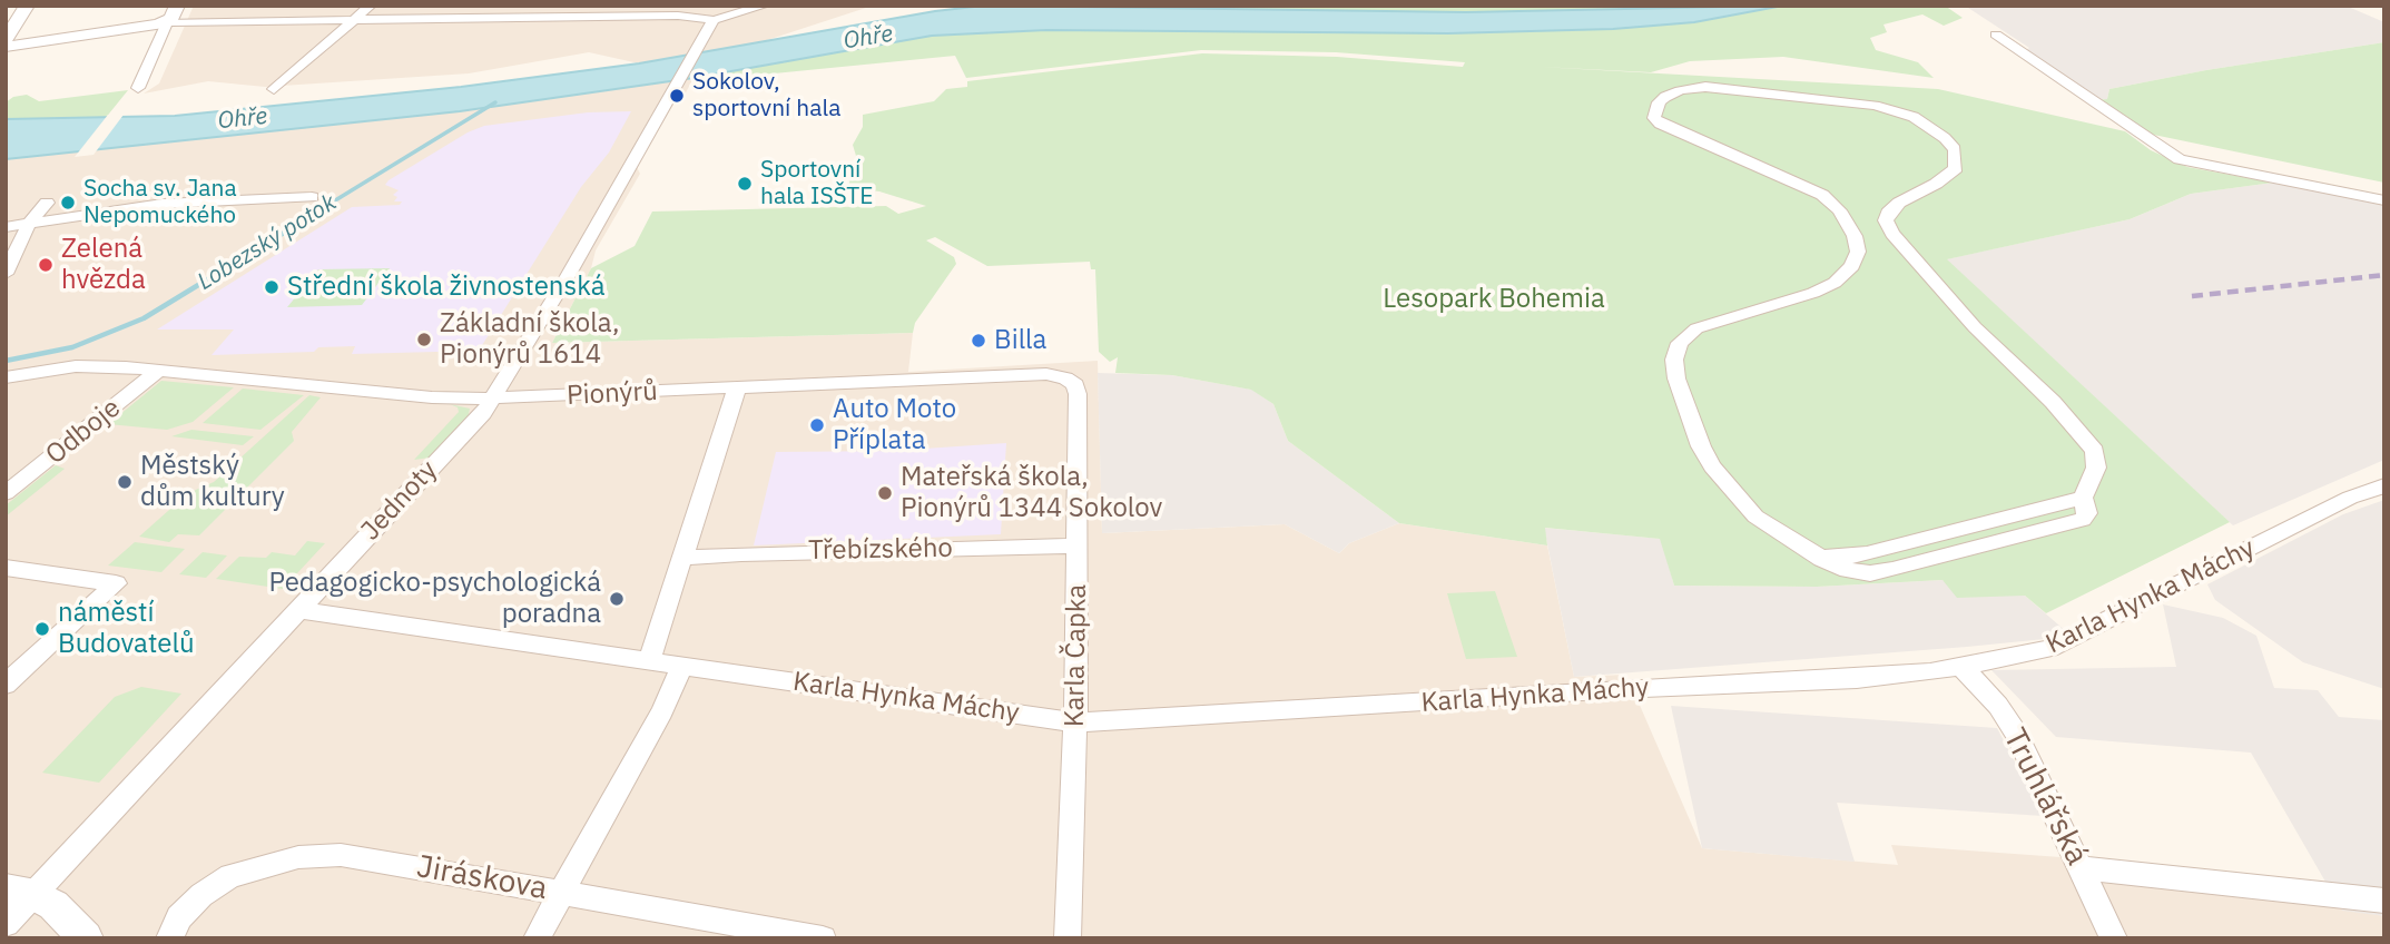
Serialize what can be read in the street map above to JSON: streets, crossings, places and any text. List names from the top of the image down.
{
  "streets": {
    "street": [
      "Pionýrů",
      "Odboje",
      "Jednoty",
      "Třebízského",
      "Karla Hynka Máchy",
      "Karla Čapka",
      "Truhlářská",
      "Jiráskova"
    ]
  },
  "crossings": [
    ["Pionýrů", "Odboje"],
    ["Pionýrů", "Jednoty"],
    ["Pionýrů", "Karla Čapka"],
    ["Jednoty", "Karla Hynka Máchy"],
    ["Třebízského", "Karla Čapka"],
    ["Karla Hynka Máchy", "Karla Čapka"],
    ["Karla Hynka Máchy", "Truhlářská"]
  ],
  "water": ["Ohře", "Lobezský potok"],
  "parks": ["Lesopark Bohemia"],
  "places": [
    "Sokolov, sportovní hala",
    "Sportovní hala ISŠTE",
    "Socha sv. Jana Nepomuckého",
    "Zelená hvězda",
    "Střední škola živnostenská",
    "Základní škola, Pionýrů 1614",
    "Billa",
    "Auto Moto Příplata",
    "Městský dům kultury",
    "Mateřská škola, Pionýrů 1344 Sokolov",
    "Pedagogicko-psychologická poradna",
    "náměstí Budovatelů"
  ]
}
